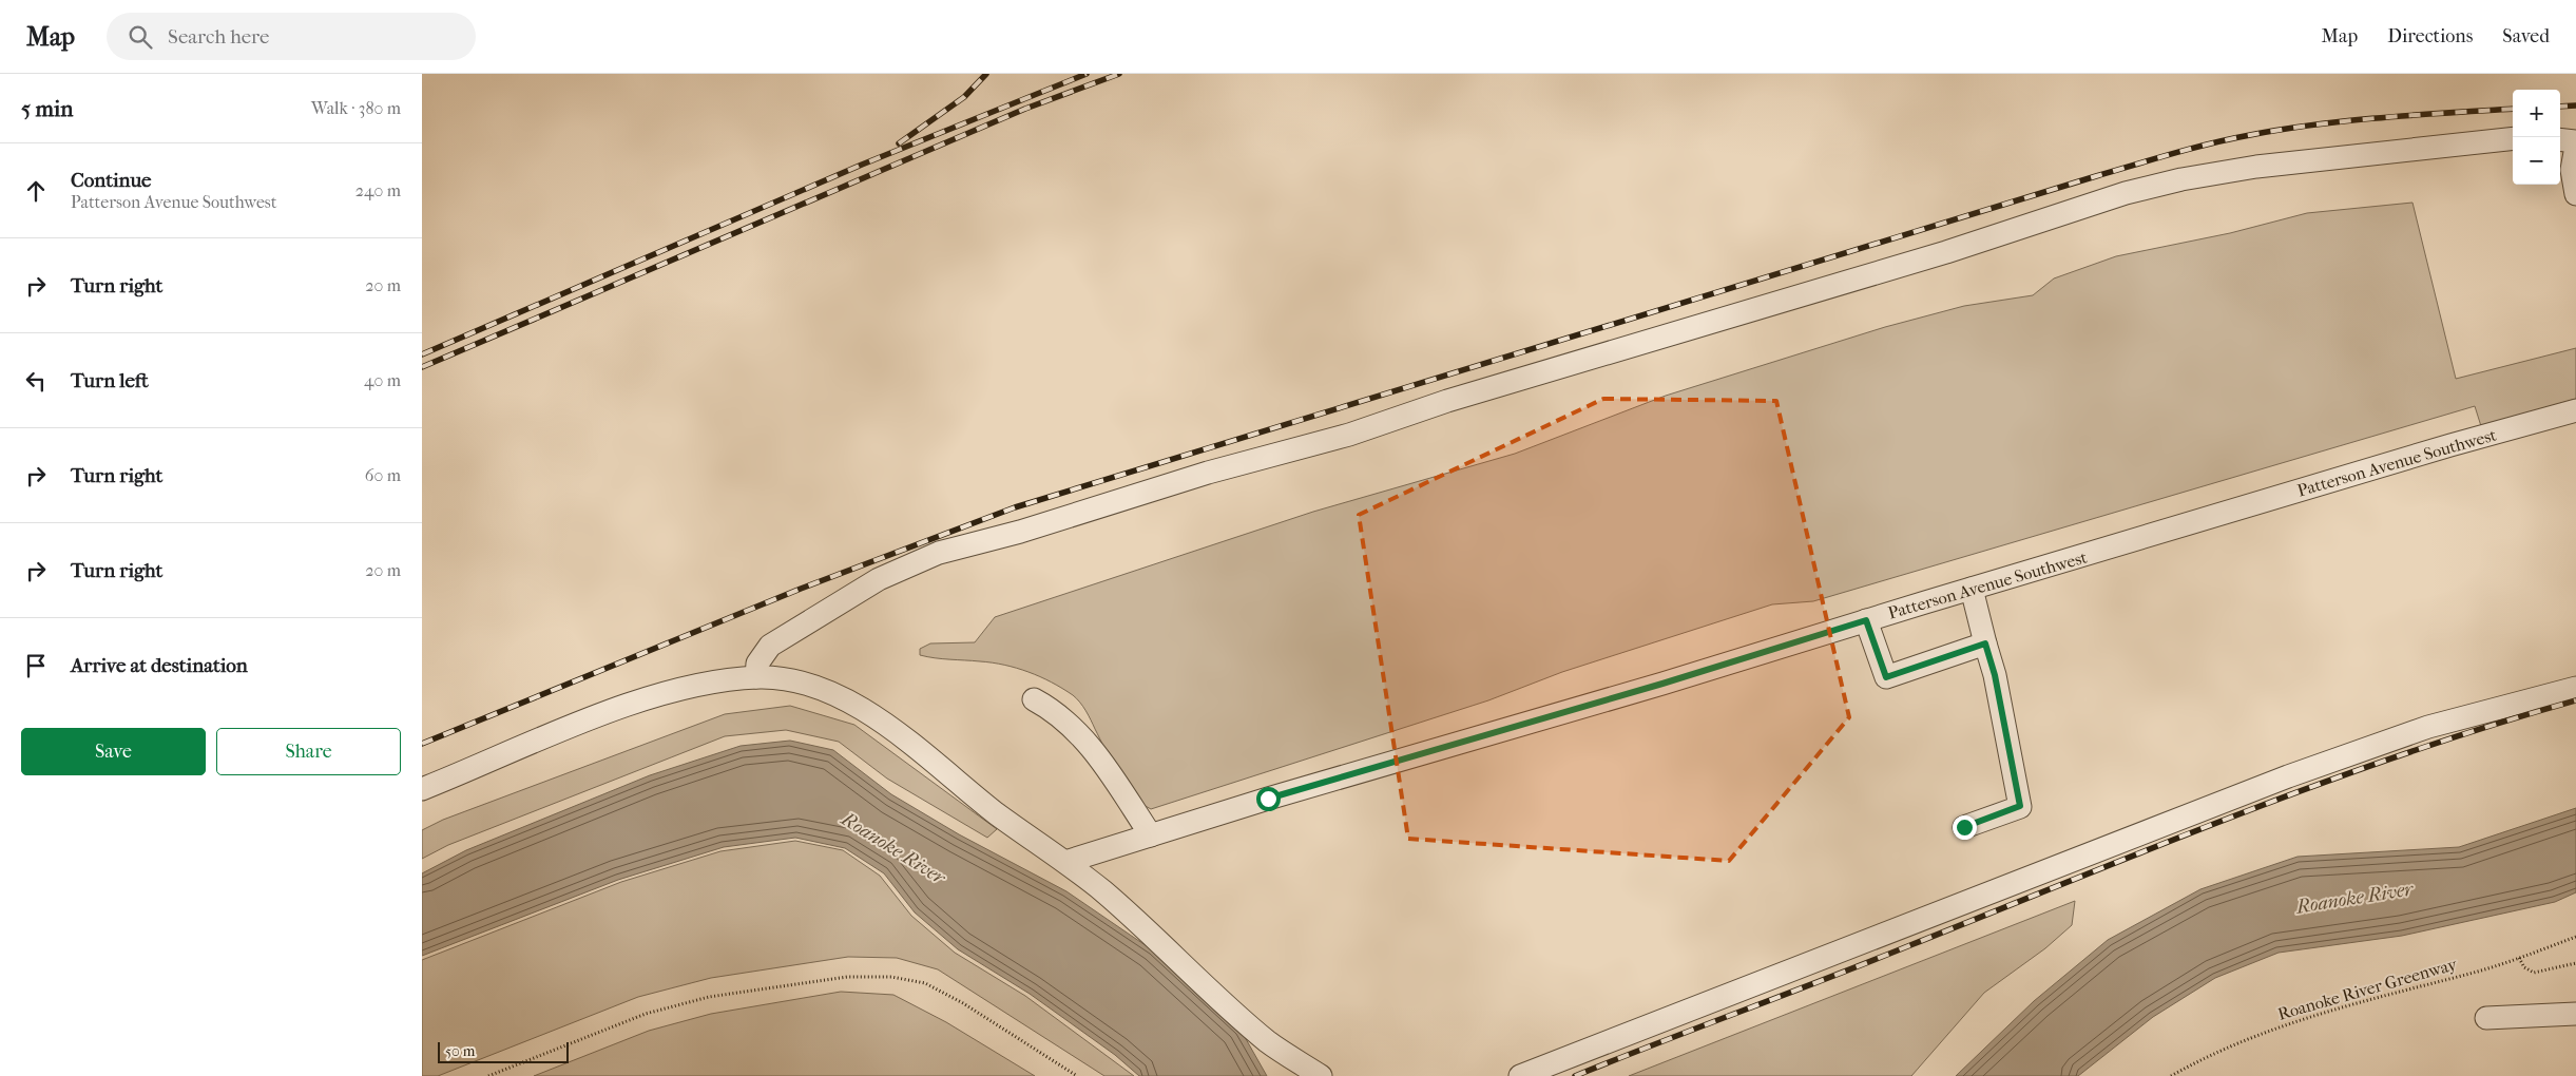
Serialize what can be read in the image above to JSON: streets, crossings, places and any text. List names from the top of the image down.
{
  "streets": {
    "street": ["Patterson Avenue Southwest"],
    "path": ["Roanoke River Greenway"]
  },
  "water": ["Roanoke River"],
  "scale_bar": "50 m",
  "page": {
    "header": "Map",
    "search": "Search here",
    "nav": ["Map", "Directions", "Saved"],
    "heading": ["5 min", "Walk · 380 m"],
    "map_buttons": ["+", "−"],
    "list": [
      ["Continue", "Patterson Avenue Southwest", "240 m"],
      ["Turn right", "20 m"],
      ["Turn left", "40 m"],
      ["Turn right", "60 m"],
      ["Turn right", "20 m"],
      "Arrive at destination"
    ],
    "buttons": ["Save", "Share"],
    "scale": "50 m"
  }
}
